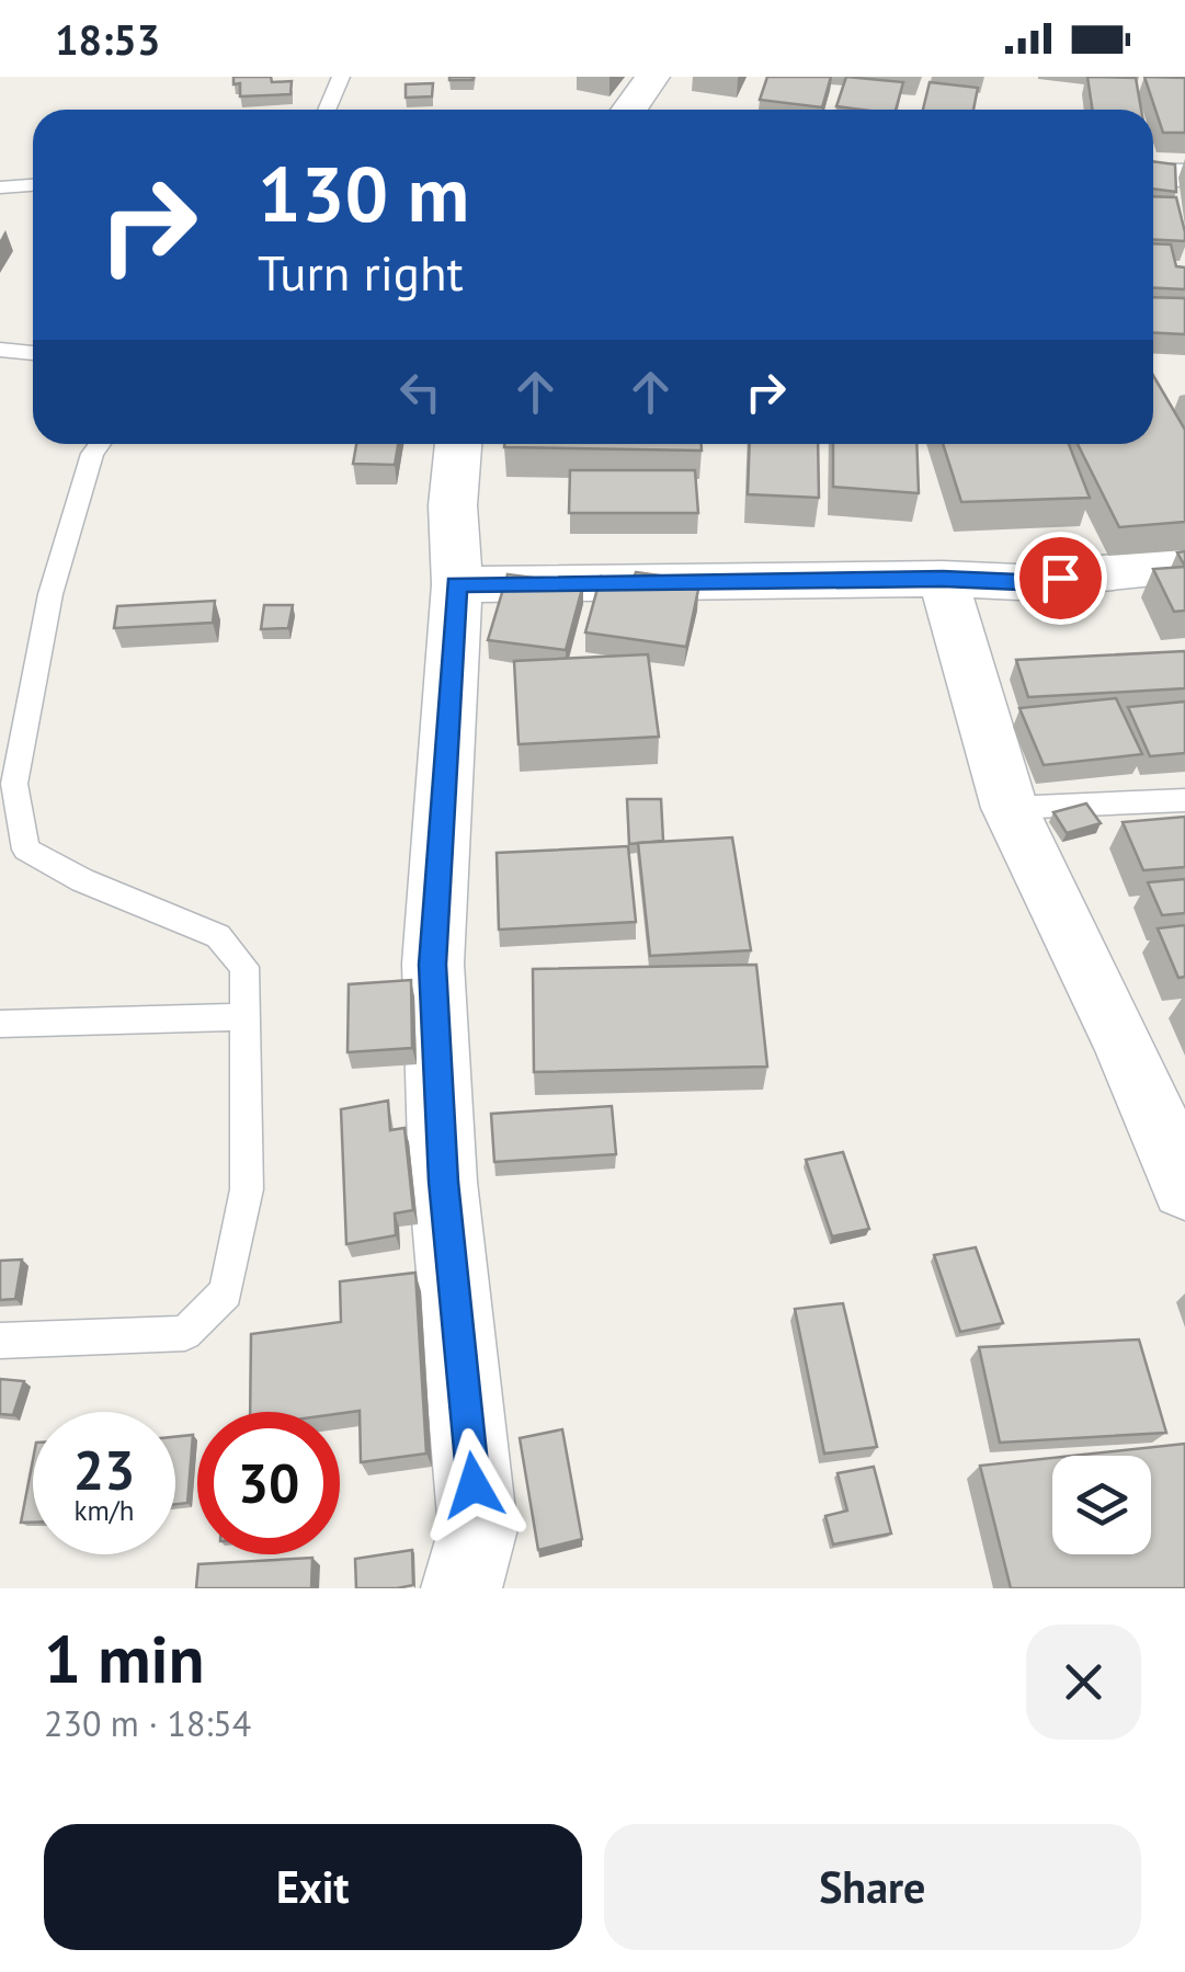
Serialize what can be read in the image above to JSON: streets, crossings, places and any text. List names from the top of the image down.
{
  "page": {
    "status": "18:53",
    "turn": ["130 m", "Turn right"],
    "speed": "23 km/h",
    "limit": "30",
    "heading": ["1 min", "230 m · 18:54"],
    "buttons": ["Exit", "Share"]
  }
}
